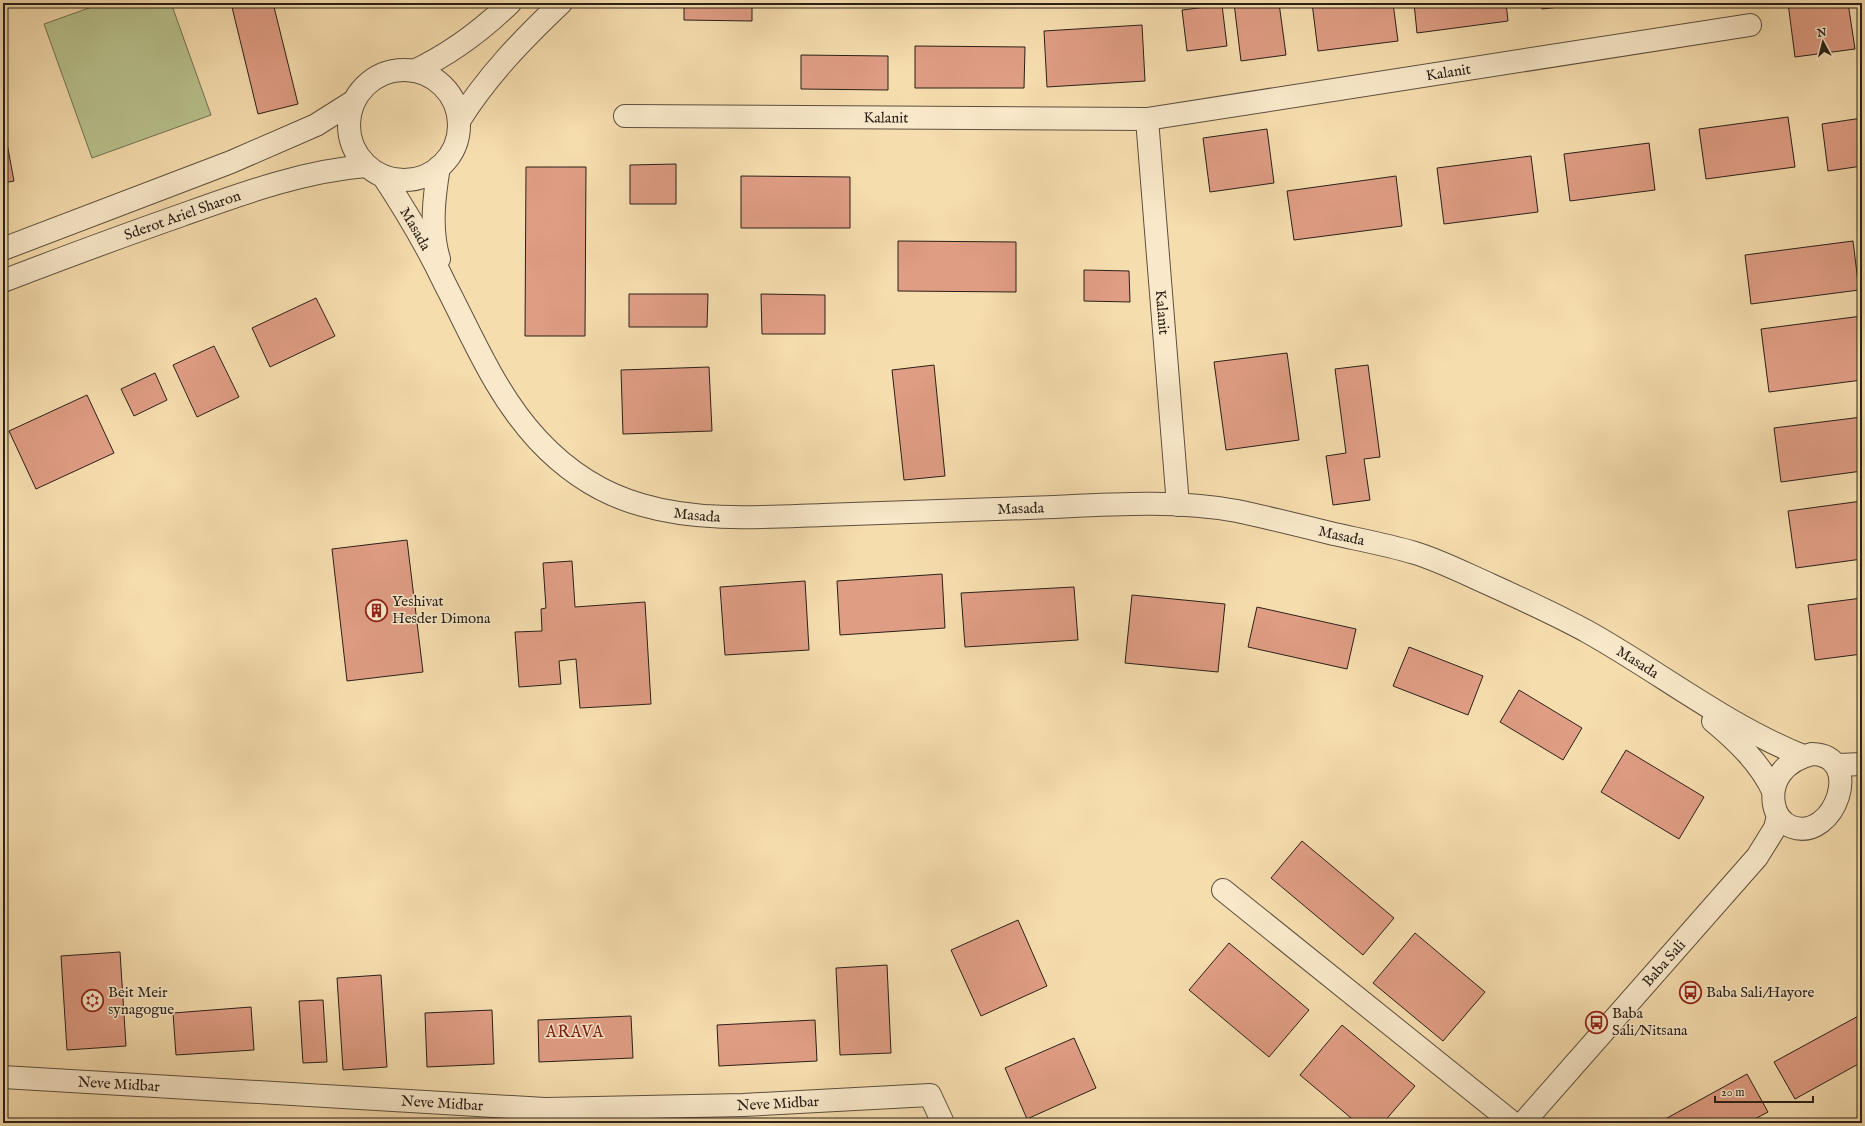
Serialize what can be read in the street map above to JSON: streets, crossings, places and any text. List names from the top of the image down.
{
  "streets": {
    "street": [
      "Kalanit",
      "Sderot Ariel Sharon",
      "Masada",
      "Baba Sali",
      "Neve Midbar"
    ]
  },
  "crossings": [
    ["Kalanit", "Masada"],
    ["Sderot Ariel Sharon", "Masada"],
    ["Masada", "Baba Sali"]
  ],
  "districts": ["ARAVA"],
  "places": {
    "building": ["Yeshivat Hesder Dimona"],
    "bus stop": ["Baba Sali/Hayore", "Baba Sali/Nitsana"],
    "synagogue": ["Beit Meir synagogue"]
  },
  "scale_bar": "20 m",
  "north": "top"
}
